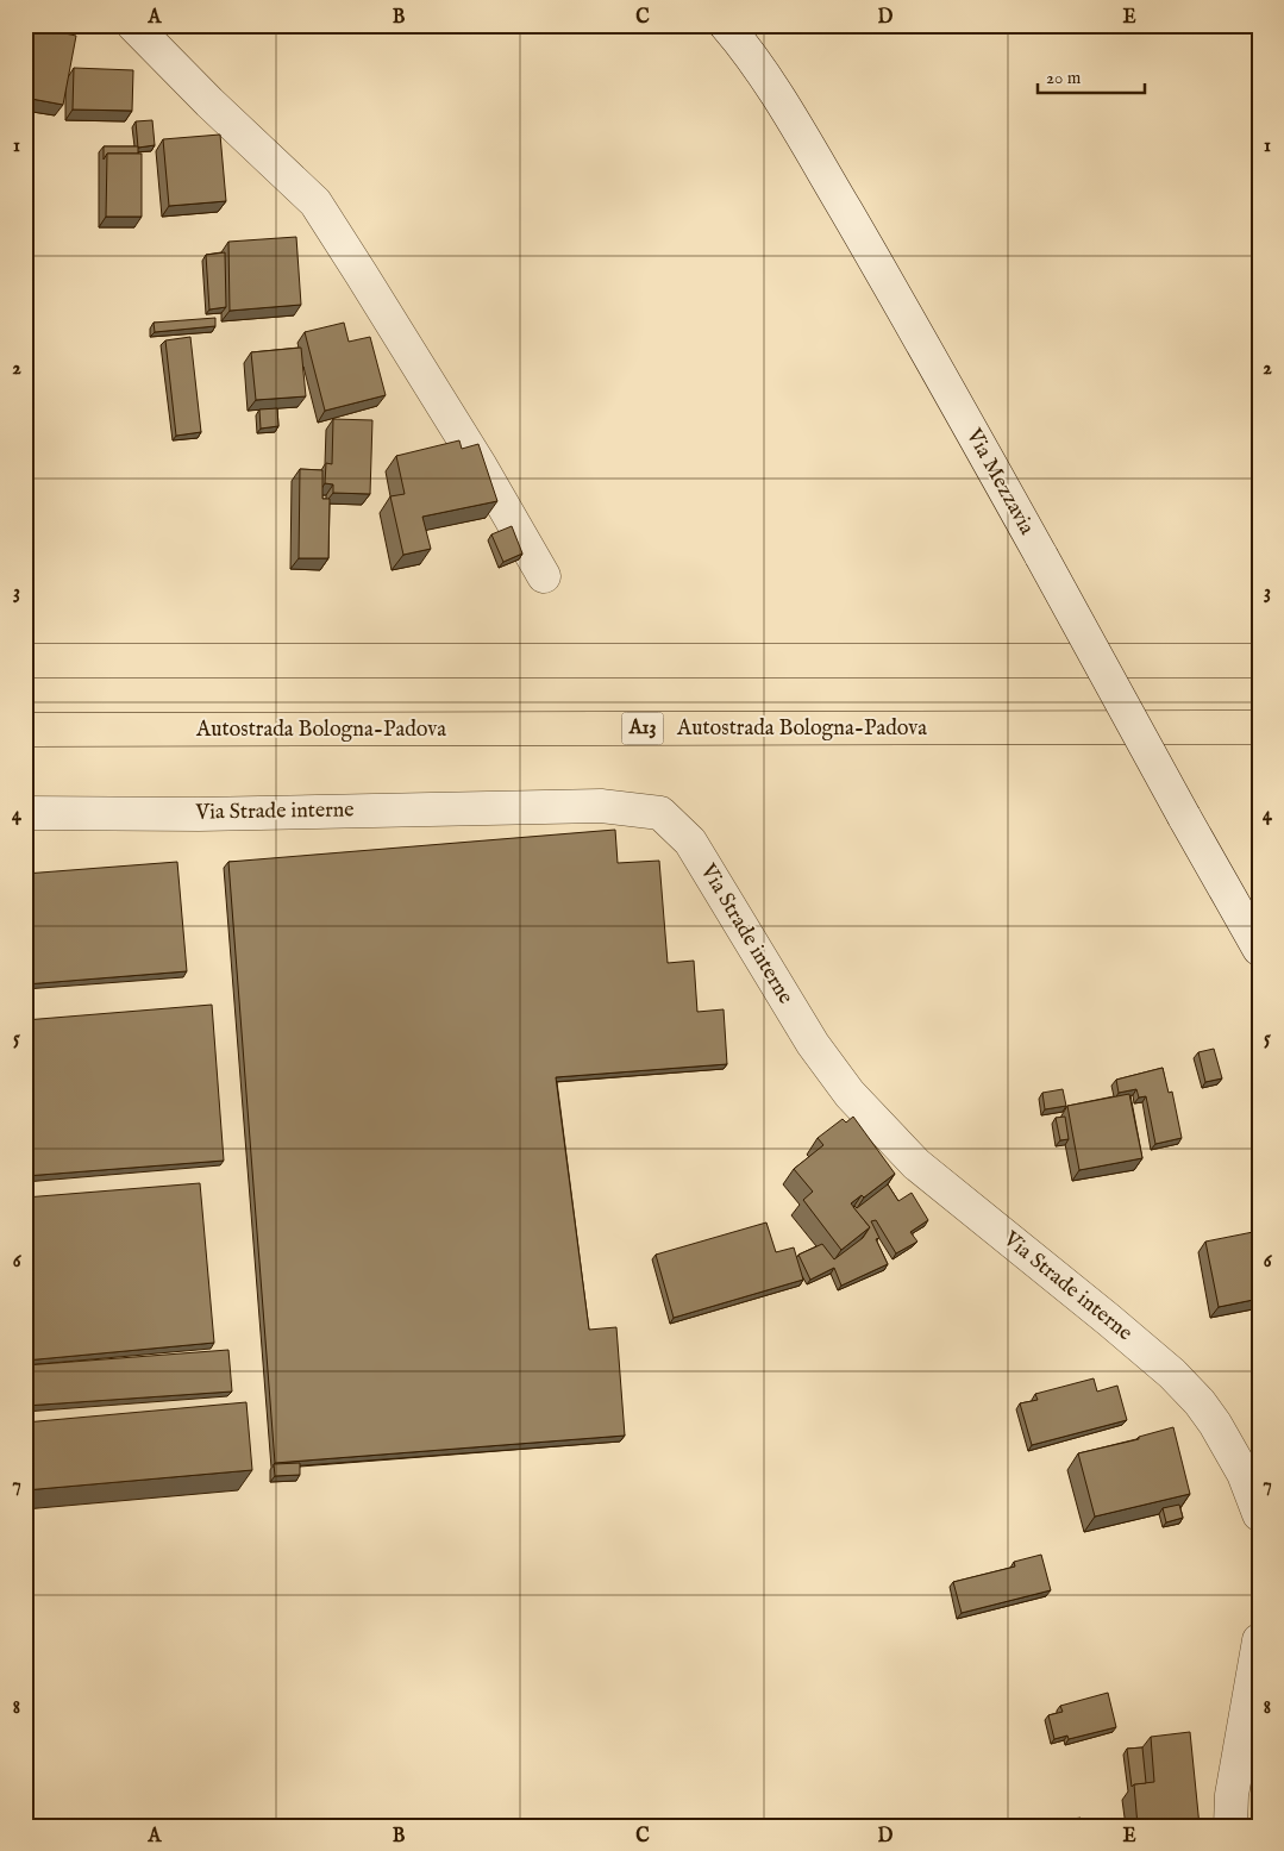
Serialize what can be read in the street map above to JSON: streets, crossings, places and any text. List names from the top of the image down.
{
  "streets": {
    "highway": ["A13", "Autostrada Bologna-Padova"],
    "street": ["Via Mezzavia", "Via Strade interne"]
  },
  "scale_bar": "20 m",
  "grid": {
    "columns": [
      "A",
      "B",
      "C",
      "D",
      "E"
    ],
    "rows": [
      "1",
      "2",
      "3",
      "4",
      "5",
      "6",
      "7",
      "8"
    ]
  }
}
